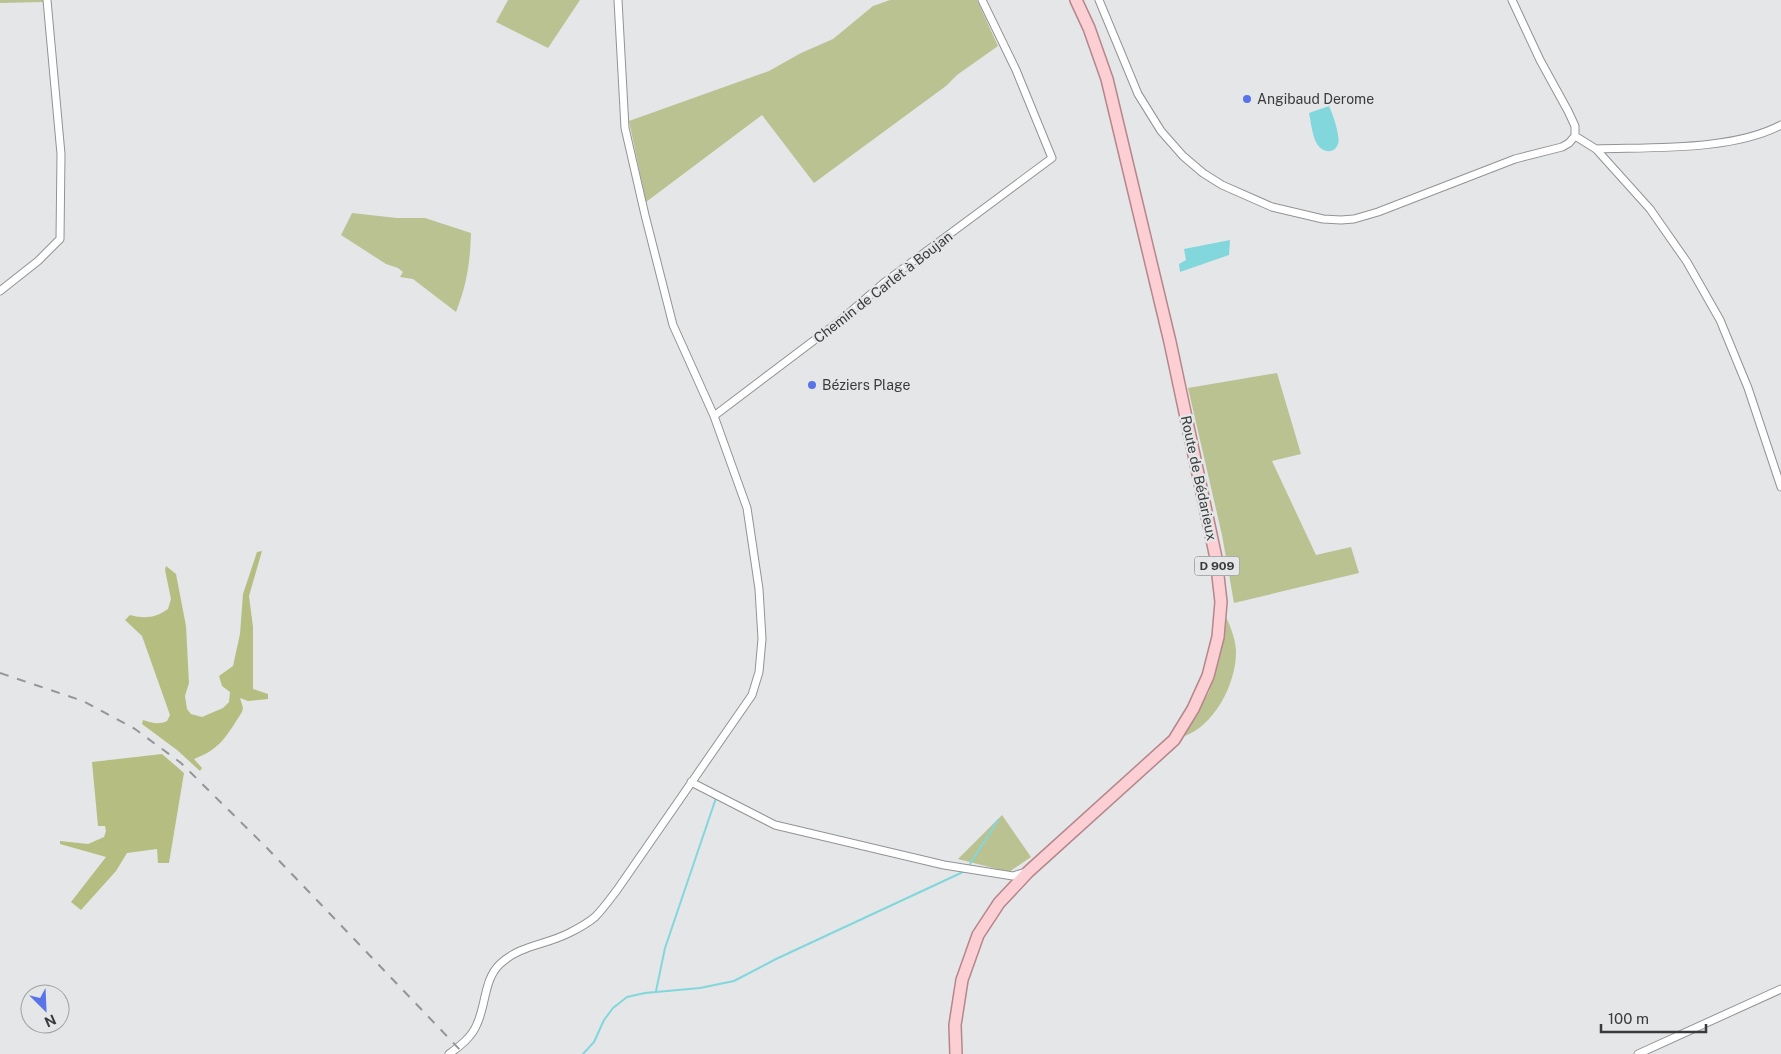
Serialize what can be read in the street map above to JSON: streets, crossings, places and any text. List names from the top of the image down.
{
  "streets": {
    "main road": ["Route de Bédarieux", "D 909"],
    "street": ["Chemin de Carlet à Boujan"]
  },
  "places": ["Angibaud Derome", "Béziers Plage"],
  "scale_bar": "100 m",
  "north": "bottom right"
}
